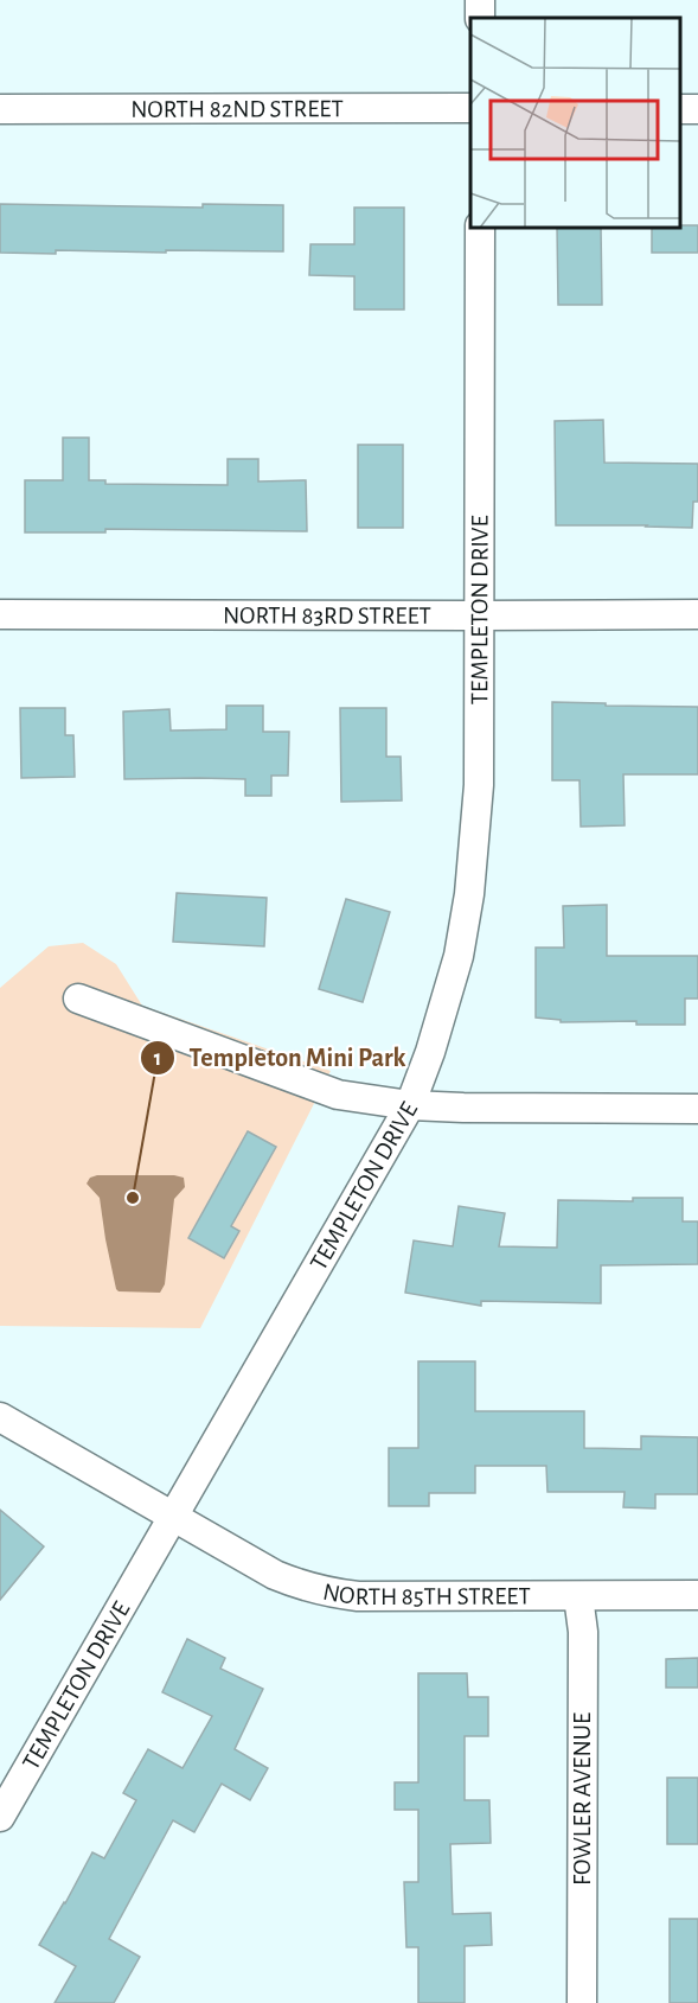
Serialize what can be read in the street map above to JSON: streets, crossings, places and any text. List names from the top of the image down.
{
  "streets": {
    "street": [
      "NORTH 82ND STREET",
      "TEMPLETON DRIVE",
      "NORTH 83RD STREET",
      "NORTH 85TH STREET",
      "FOWLER AVENUE"
    ]
  },
  "crossings": [
    ["TEMPLETON DRIVE", "NORTH 83RD STREET"],
    ["TEMPLETON DRIVE", "NORTH 85TH STREET"],
    ["NORTH 85TH STREET", "FOWLER AVENUE"]
  ],
  "places": ["Templeton Mini Park"]
}
